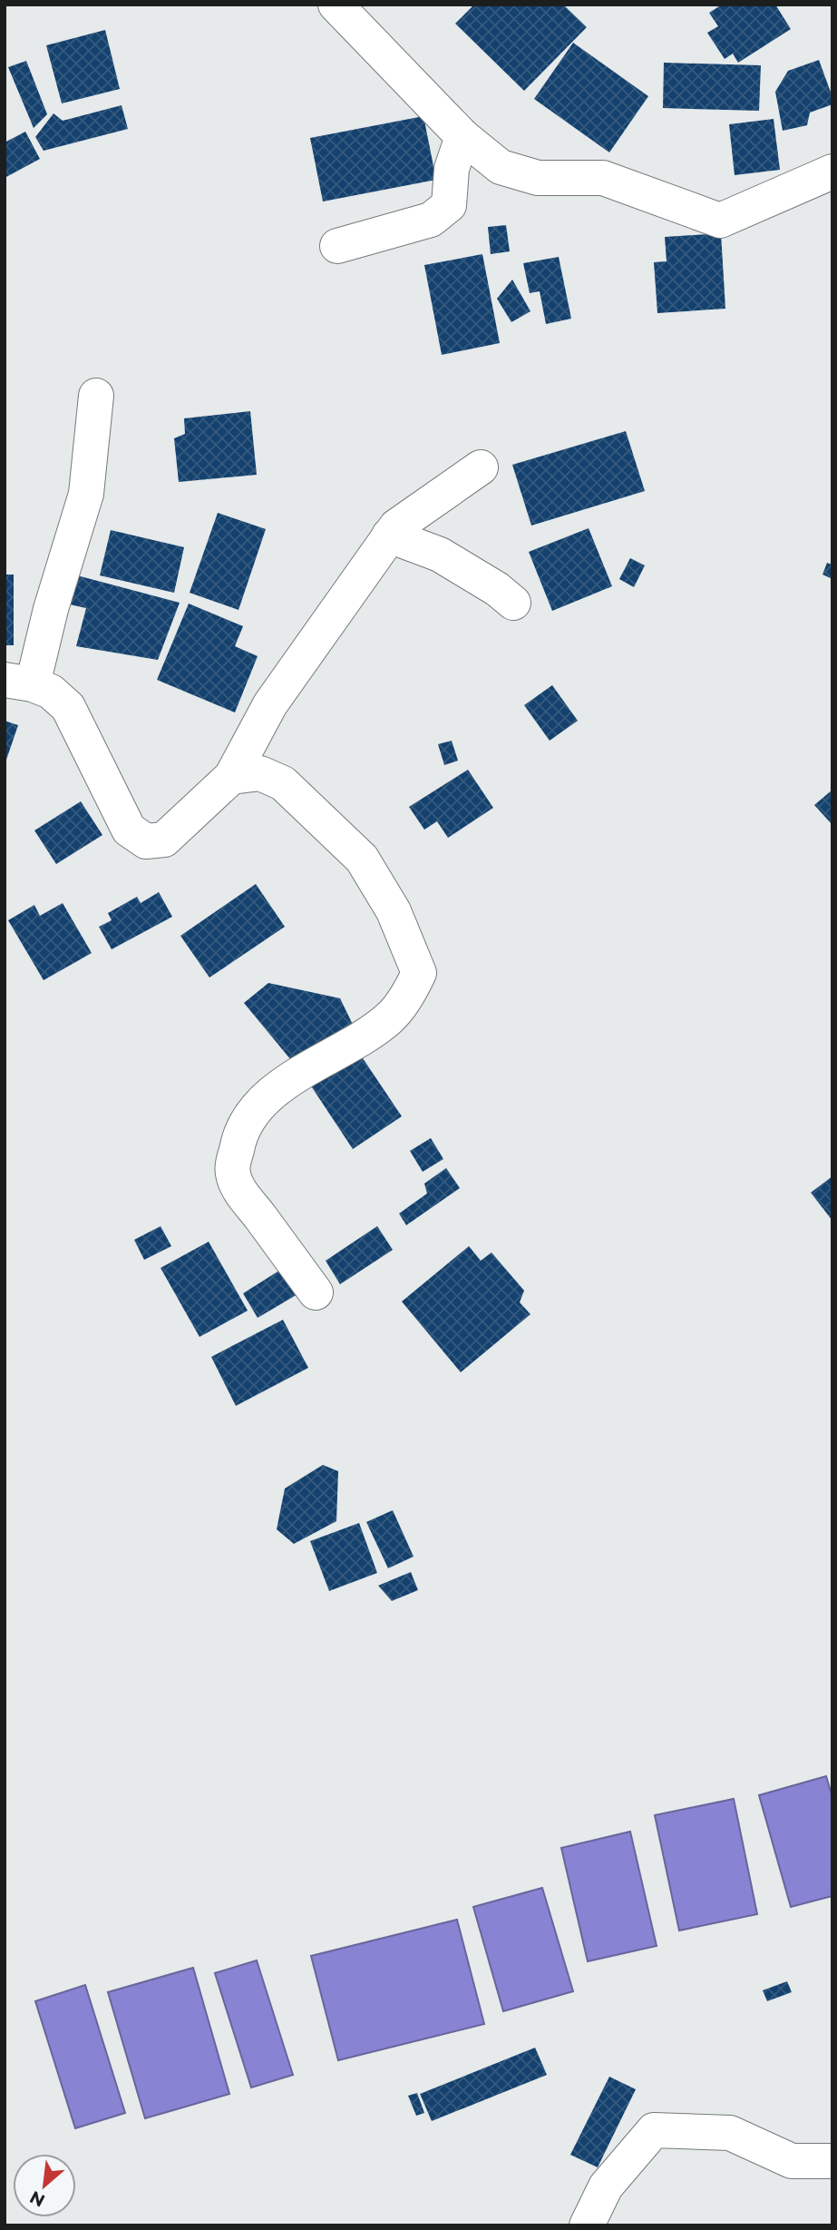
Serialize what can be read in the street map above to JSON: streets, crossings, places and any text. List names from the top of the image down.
{
  "north": "bottom left"
}
